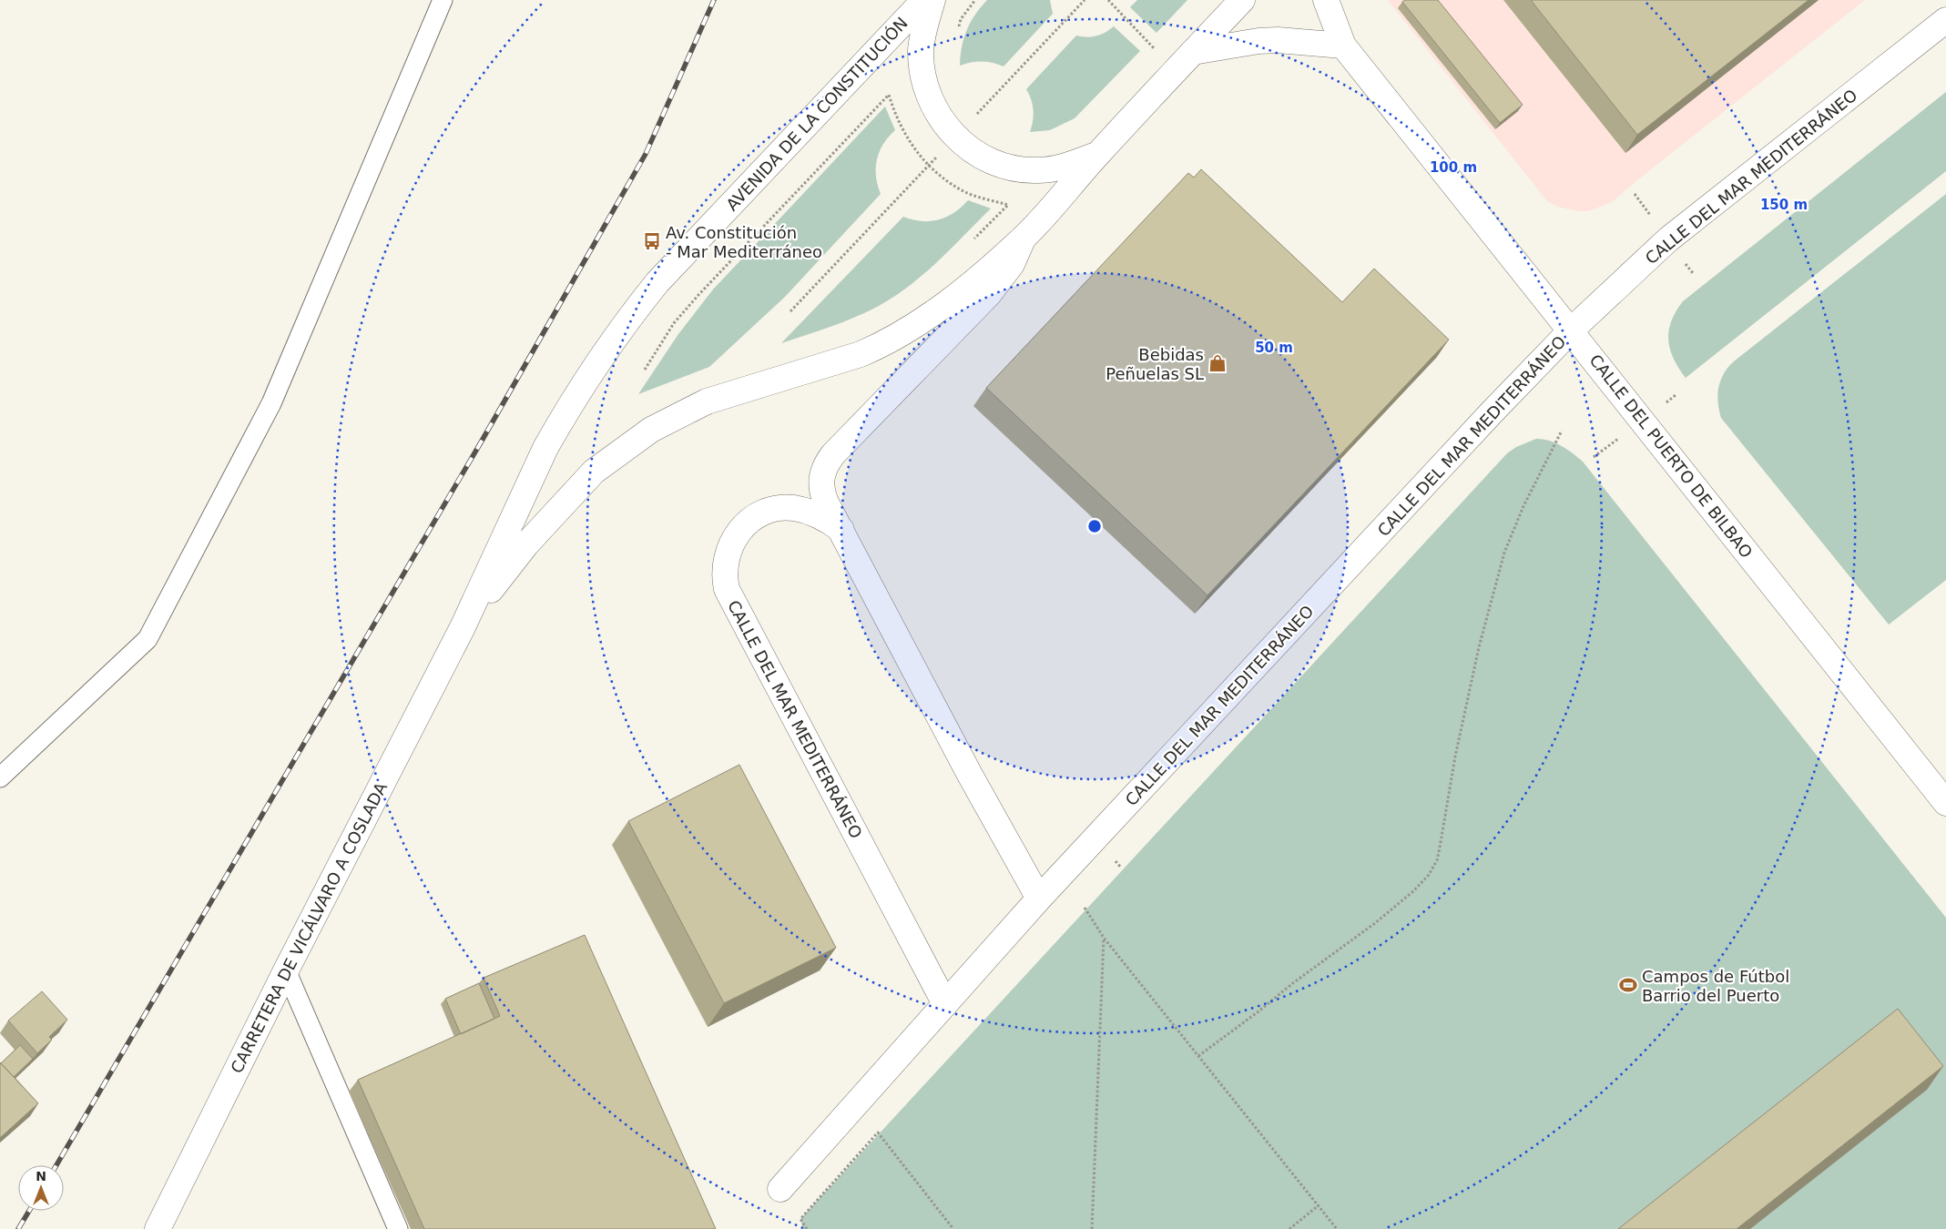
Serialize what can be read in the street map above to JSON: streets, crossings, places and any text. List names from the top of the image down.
{
  "streets": {
    "street": [
      "AVENIDA DE LA CONSTITUCIÓN",
      "CALLE DEL MAR MEDITERRÁNEO",
      "CALLE DEL PUERTO DE BILBAO",
      "CARRETERA DE VICÁLVARO A COSLADA"
    ]
  },
  "crossings": [
    ["AVENIDA DE LA CONSTITUCIÓN", "CALLE DEL MAR MEDITERRÁNEO"],
    ["AVENIDA DE LA CONSTITUCIÓN", "CARRETERA DE VICÁLVARO A COSLADA"],
    ["CALLE DEL MAR MEDITERRÁNEO", "CALLE DEL PUERTO DE BILBAO"]
  ],
  "places": {
    "bus stop": ["Av. Constitución - Mar Mediterráneo"],
    "shop": ["Bebidas Peñuelas SL"],
    "sports": ["Campos de Fútbol Barrio del Puerto"]
  },
  "north": "top",
  "rings": ["100 m", "150 m", "50 m"]
}
